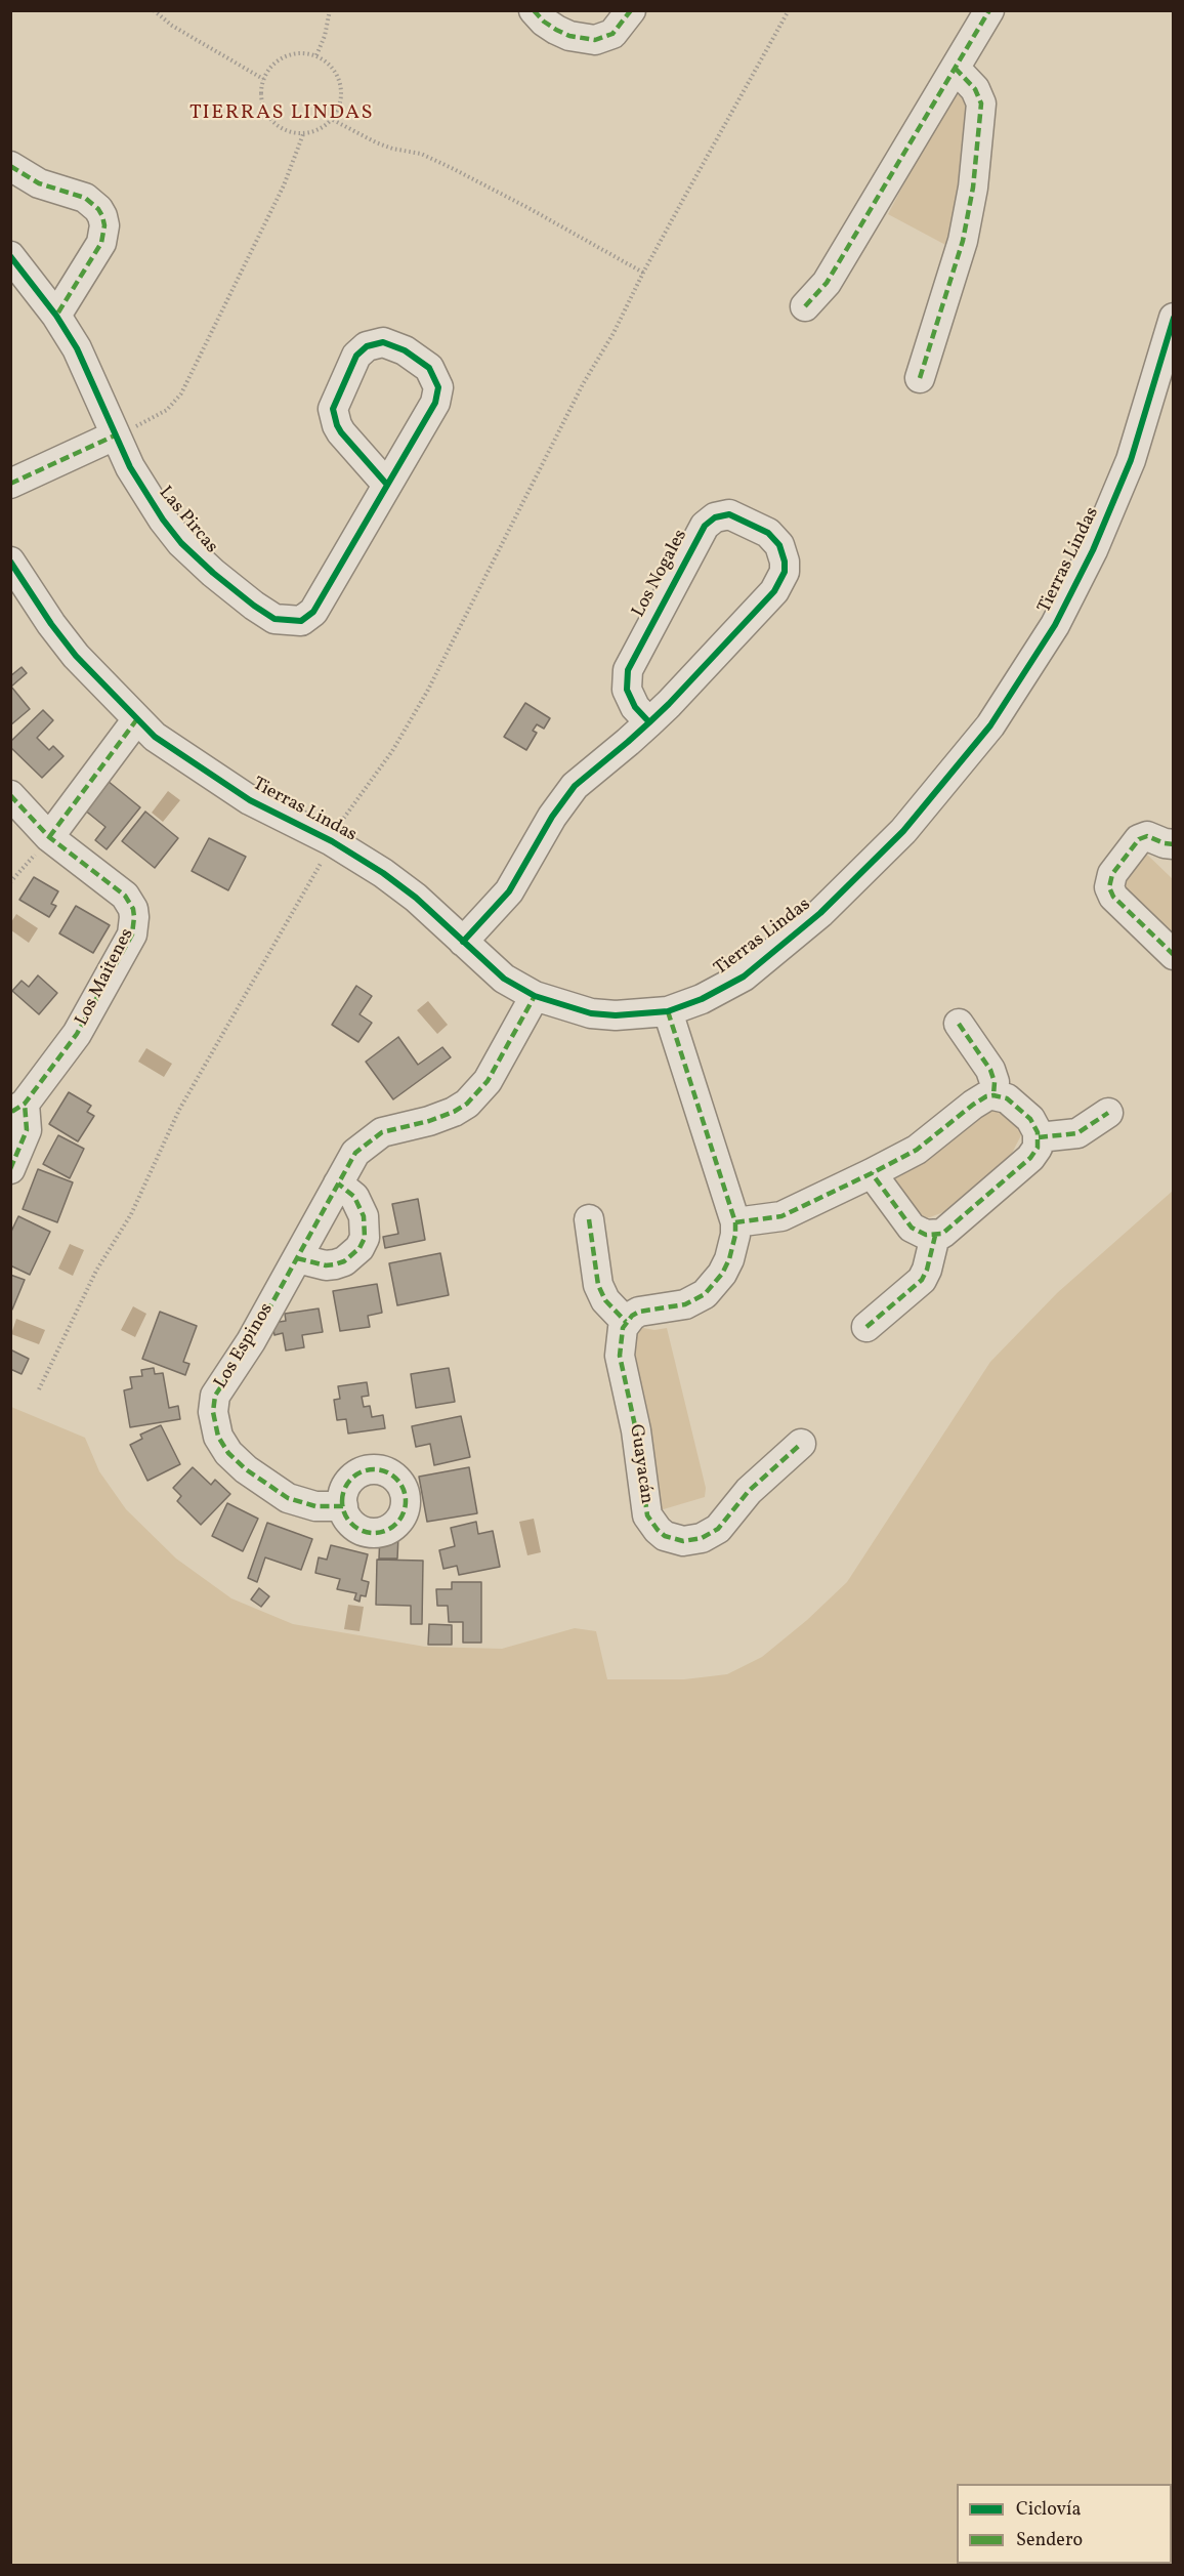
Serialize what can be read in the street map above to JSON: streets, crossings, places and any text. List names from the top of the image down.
{
  "streets": {
    "street": [
      "Las Pircas",
      "Tierras Lindas",
      "Los Nogales",
      "Los Maitenes",
      "Los Espinos",
      "Guayacán"
    ]
  },
  "crossings": [
    ["Tierras Lindas", "Los Nogales"],
    ["Tierras Lindas", "Los Espinos"]
  ],
  "districts": ["TIERRAS LINDAS"],
  "legend": ["Ciclovía", "Sendero"]
}
